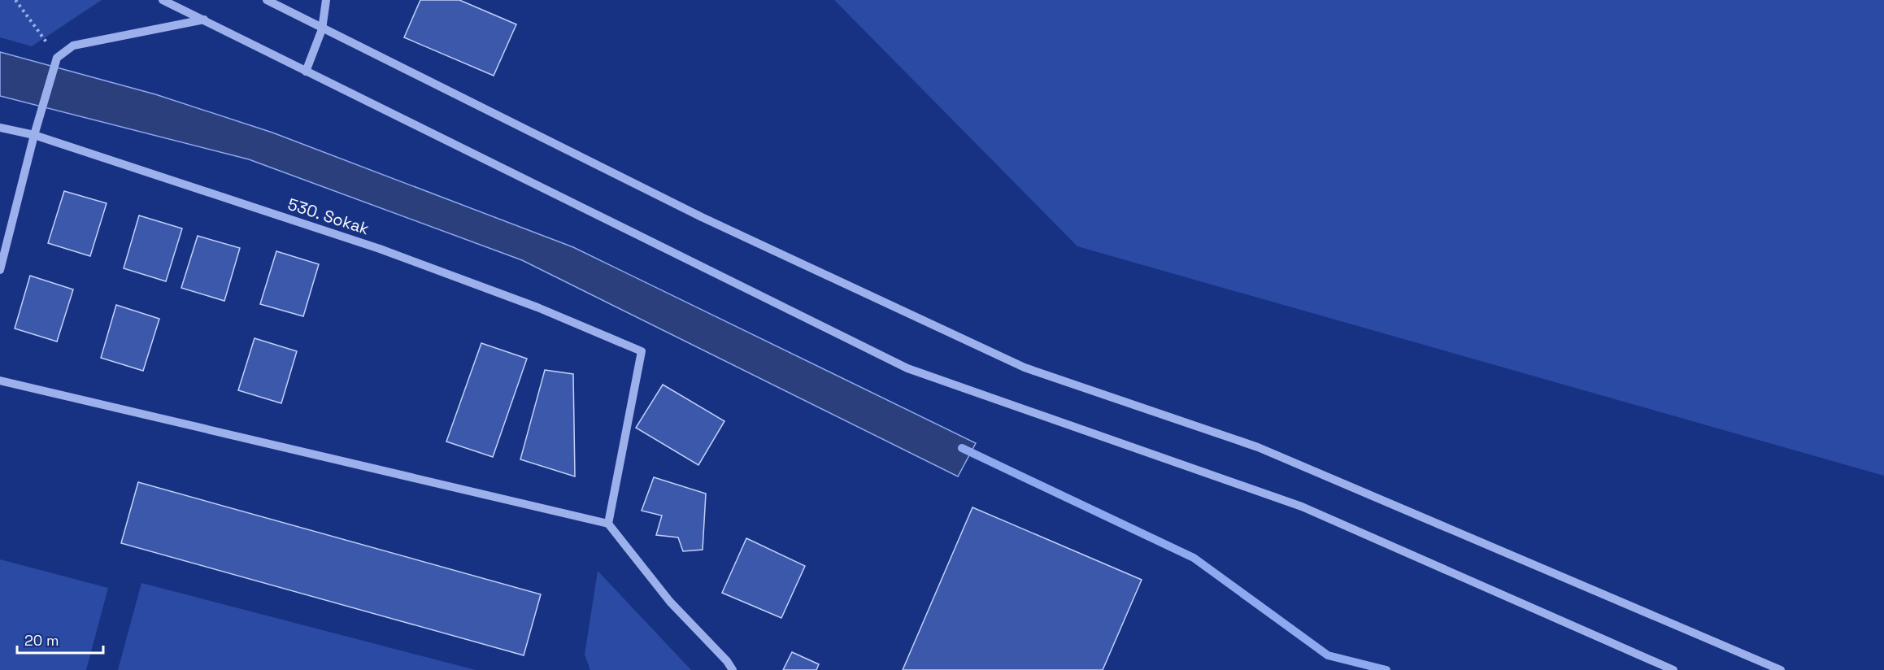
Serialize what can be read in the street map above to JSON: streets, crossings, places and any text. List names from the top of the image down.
{
  "streets": {
    "street": ["530. Sokak"]
  },
  "scale_bar": "20 m"
}
